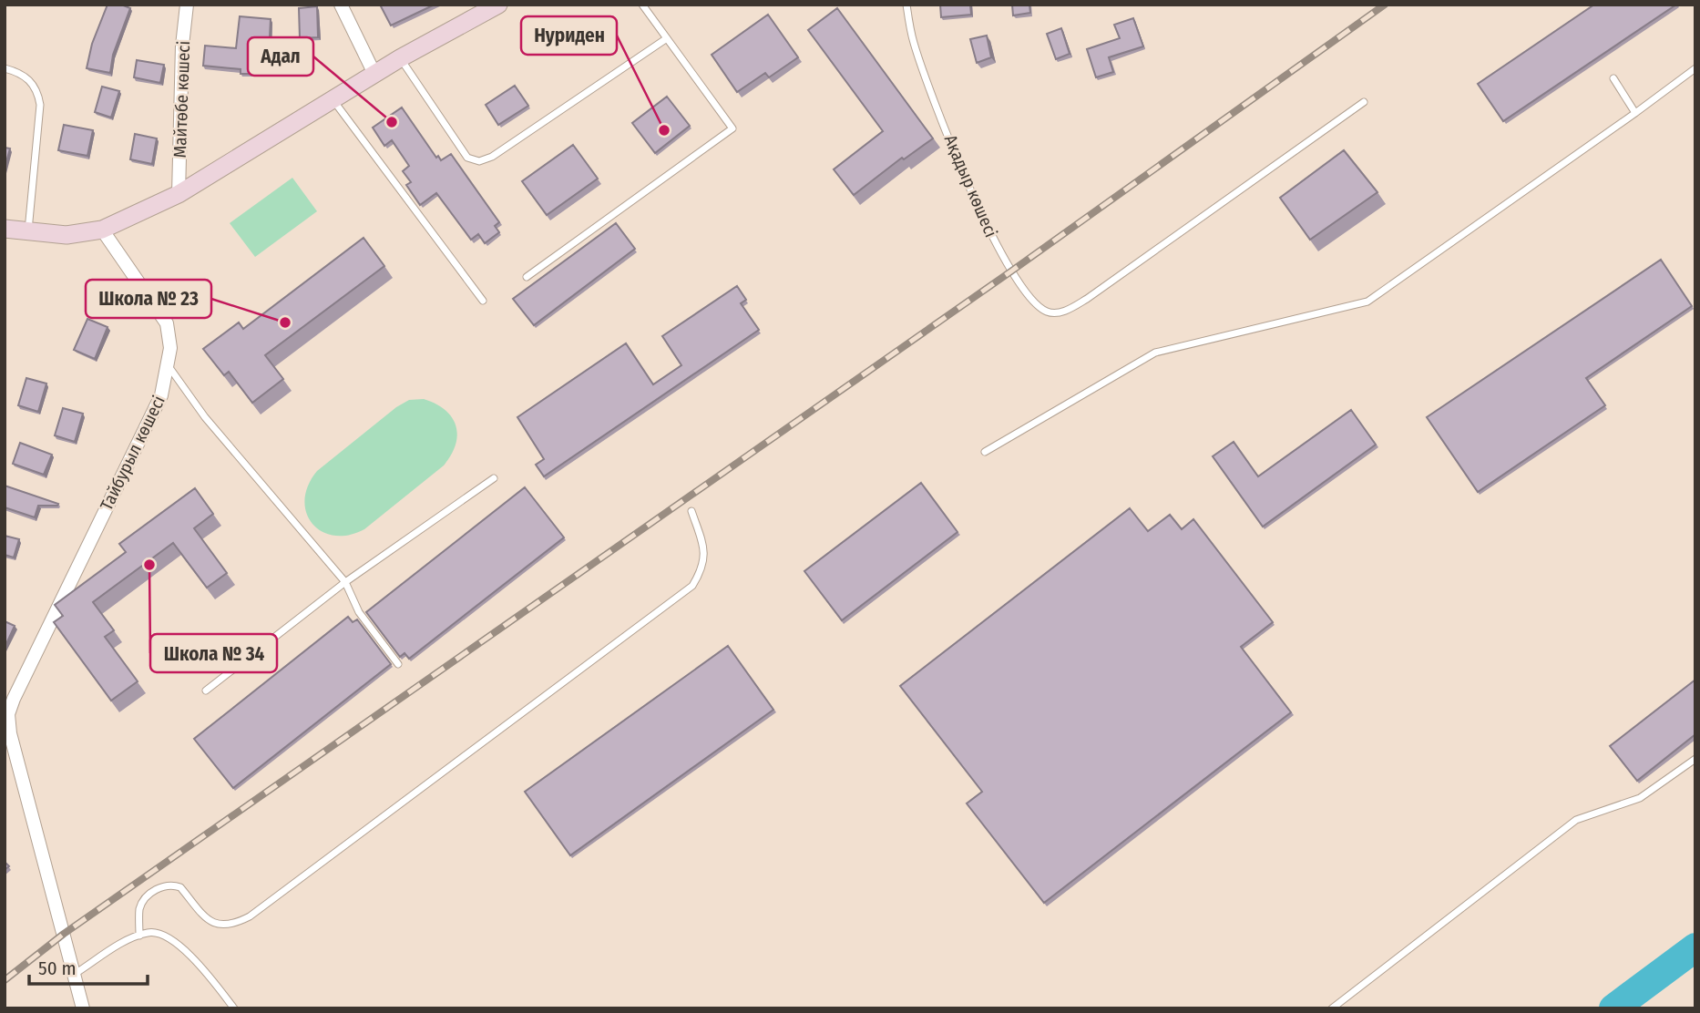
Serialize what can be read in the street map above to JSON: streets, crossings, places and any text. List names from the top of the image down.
{
  "streets": {
    "street": ["Майтөбе көшесі", "Тайбурыл көшесі"],
    "lane": ["Ақадыр көшесі"]
  },
  "places": [
    "Адал",
    "Нуриден",
    "Школа № 23",
    "Школа № 34"
  ],
  "scale_bar": "50 m"
}
